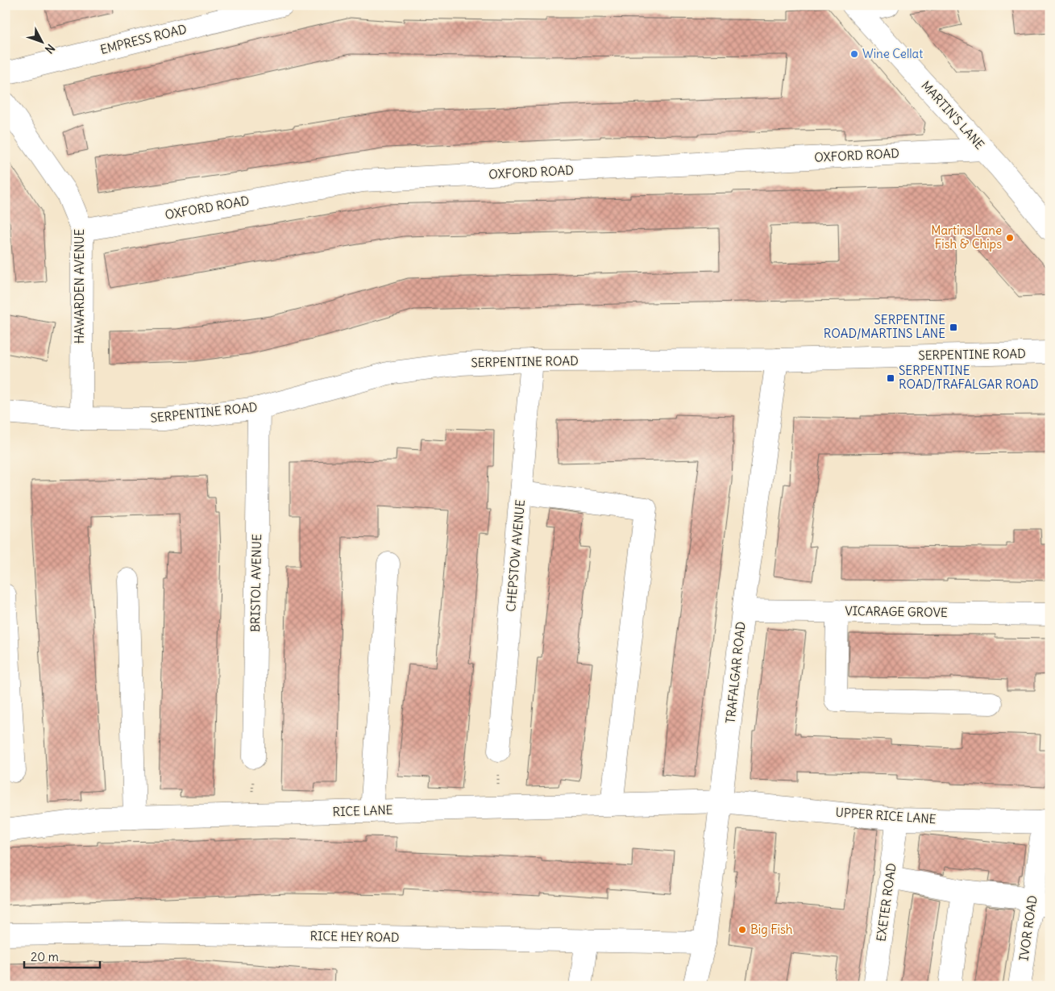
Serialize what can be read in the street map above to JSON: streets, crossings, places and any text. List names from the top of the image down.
{
  "streets": {
    "street": [
      "EMPRESS ROAD",
      "MARTIN'S LANE",
      "OXFORD ROAD",
      "HAWARDEN AVENUE",
      "SERPENTINE ROAD",
      "CHEPSTOW AVENUE",
      "BRISTOL AVENUE",
      "VICARAGE GROVE",
      "TRAFALGAR ROAD",
      "RICE LANE",
      "UPPER RICE LANE",
      "EXETER ROAD",
      "IVOR ROAD",
      "RICE HEY ROAD"
    ]
  },
  "crossings": [
    ["MARTIN'S LANE", "OXFORD ROAD"],
    ["OXFORD ROAD", "HAWARDEN AVENUE"],
    ["HAWARDEN AVENUE", "SERPENTINE ROAD"],
    ["SERPENTINE ROAD", "CHEPSTOW AVENUE"],
    ["SERPENTINE ROAD", "BRISTOL AVENUE"],
    ["SERPENTINE ROAD", "TRAFALGAR ROAD"],
    ["VICARAGE GROVE", "TRAFALGAR ROAD"],
    ["TRAFALGAR ROAD", "RICE LANE"],
    ["TRAFALGAR ROAD", "UPPER RICE LANE"],
    ["TRAFALGAR ROAD", "RICE HEY ROAD"],
    ["RICE LANE", "UPPER RICE LANE"],
    ["UPPER RICE LANE", "EXETER ROAD"],
    ["UPPER RICE LANE", "IVOR ROAD"]
  ],
  "places": {
    "other": ["Wine Cellat", "Martins Lane Fish & Chips", "Big Fish"],
    "transit": ["SERPENTINE ROAD/MARTINS LANE", "SERPENTINE ROAD/TRAFALGAR ROAD"]
  },
  "scale_bar": "20 m",
  "north": "bottom right"
}
